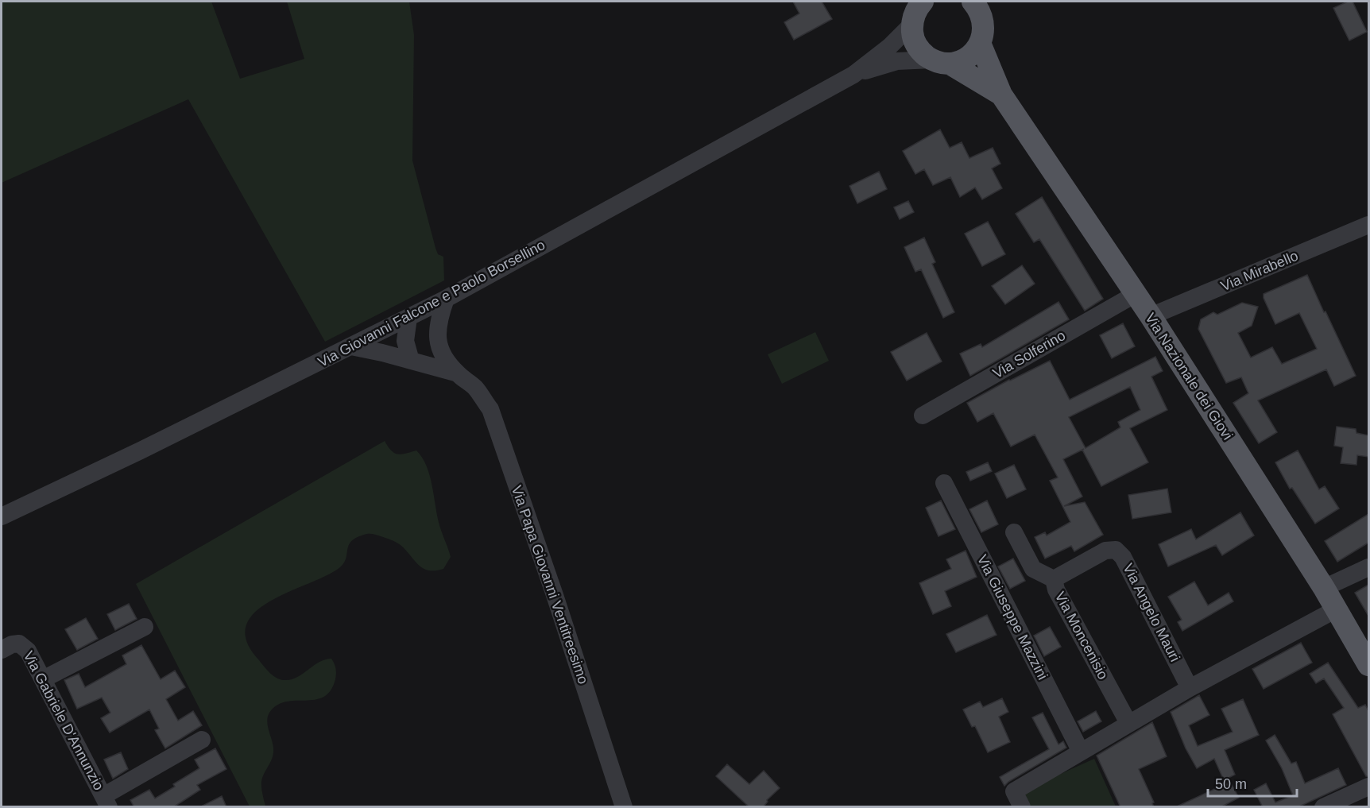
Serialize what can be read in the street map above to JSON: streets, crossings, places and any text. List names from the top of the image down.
{
  "streets": {
    "main road": ["Via Nazionale dei Giovi"],
    "street": [
      "Via Mirabello",
      "Via Giovanni Falcone e Paolo Borsellino",
      "Via Solferino",
      "Via Papa Giovanni Ventitreesimo",
      "Via Angelo Mauri",
      "Via Giuseppe Mazzini",
      "Via Moncenisio",
      "Via Gabriele D'Annunzio"
    ]
  },
  "crossings": [
    ["Via Mirabello", "Via Nazionale dei Giovi"],
    ["Via Giovanni Falcone e Paolo Borsellino", "Via Papa Giovanni Ventitreesimo"],
    ["Via Solferino", "Via Nazionale dei Giovi"],
    ["Via Angelo Mauri", "Via Moncenisio"]
  ],
  "scale_bar": "50 m"
}
